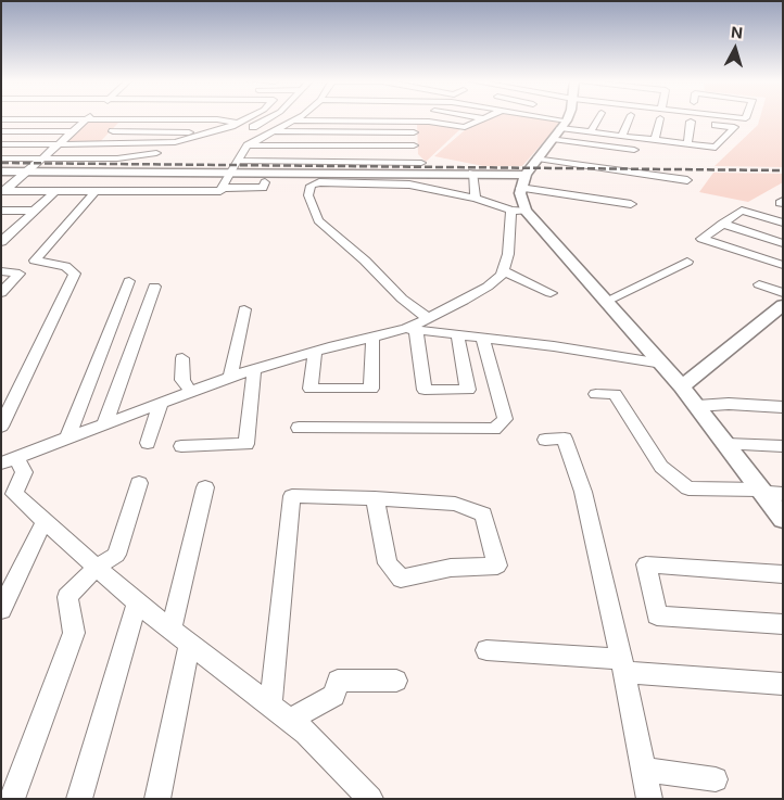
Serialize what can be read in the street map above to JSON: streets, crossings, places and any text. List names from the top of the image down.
{
  "north": "top"
}
